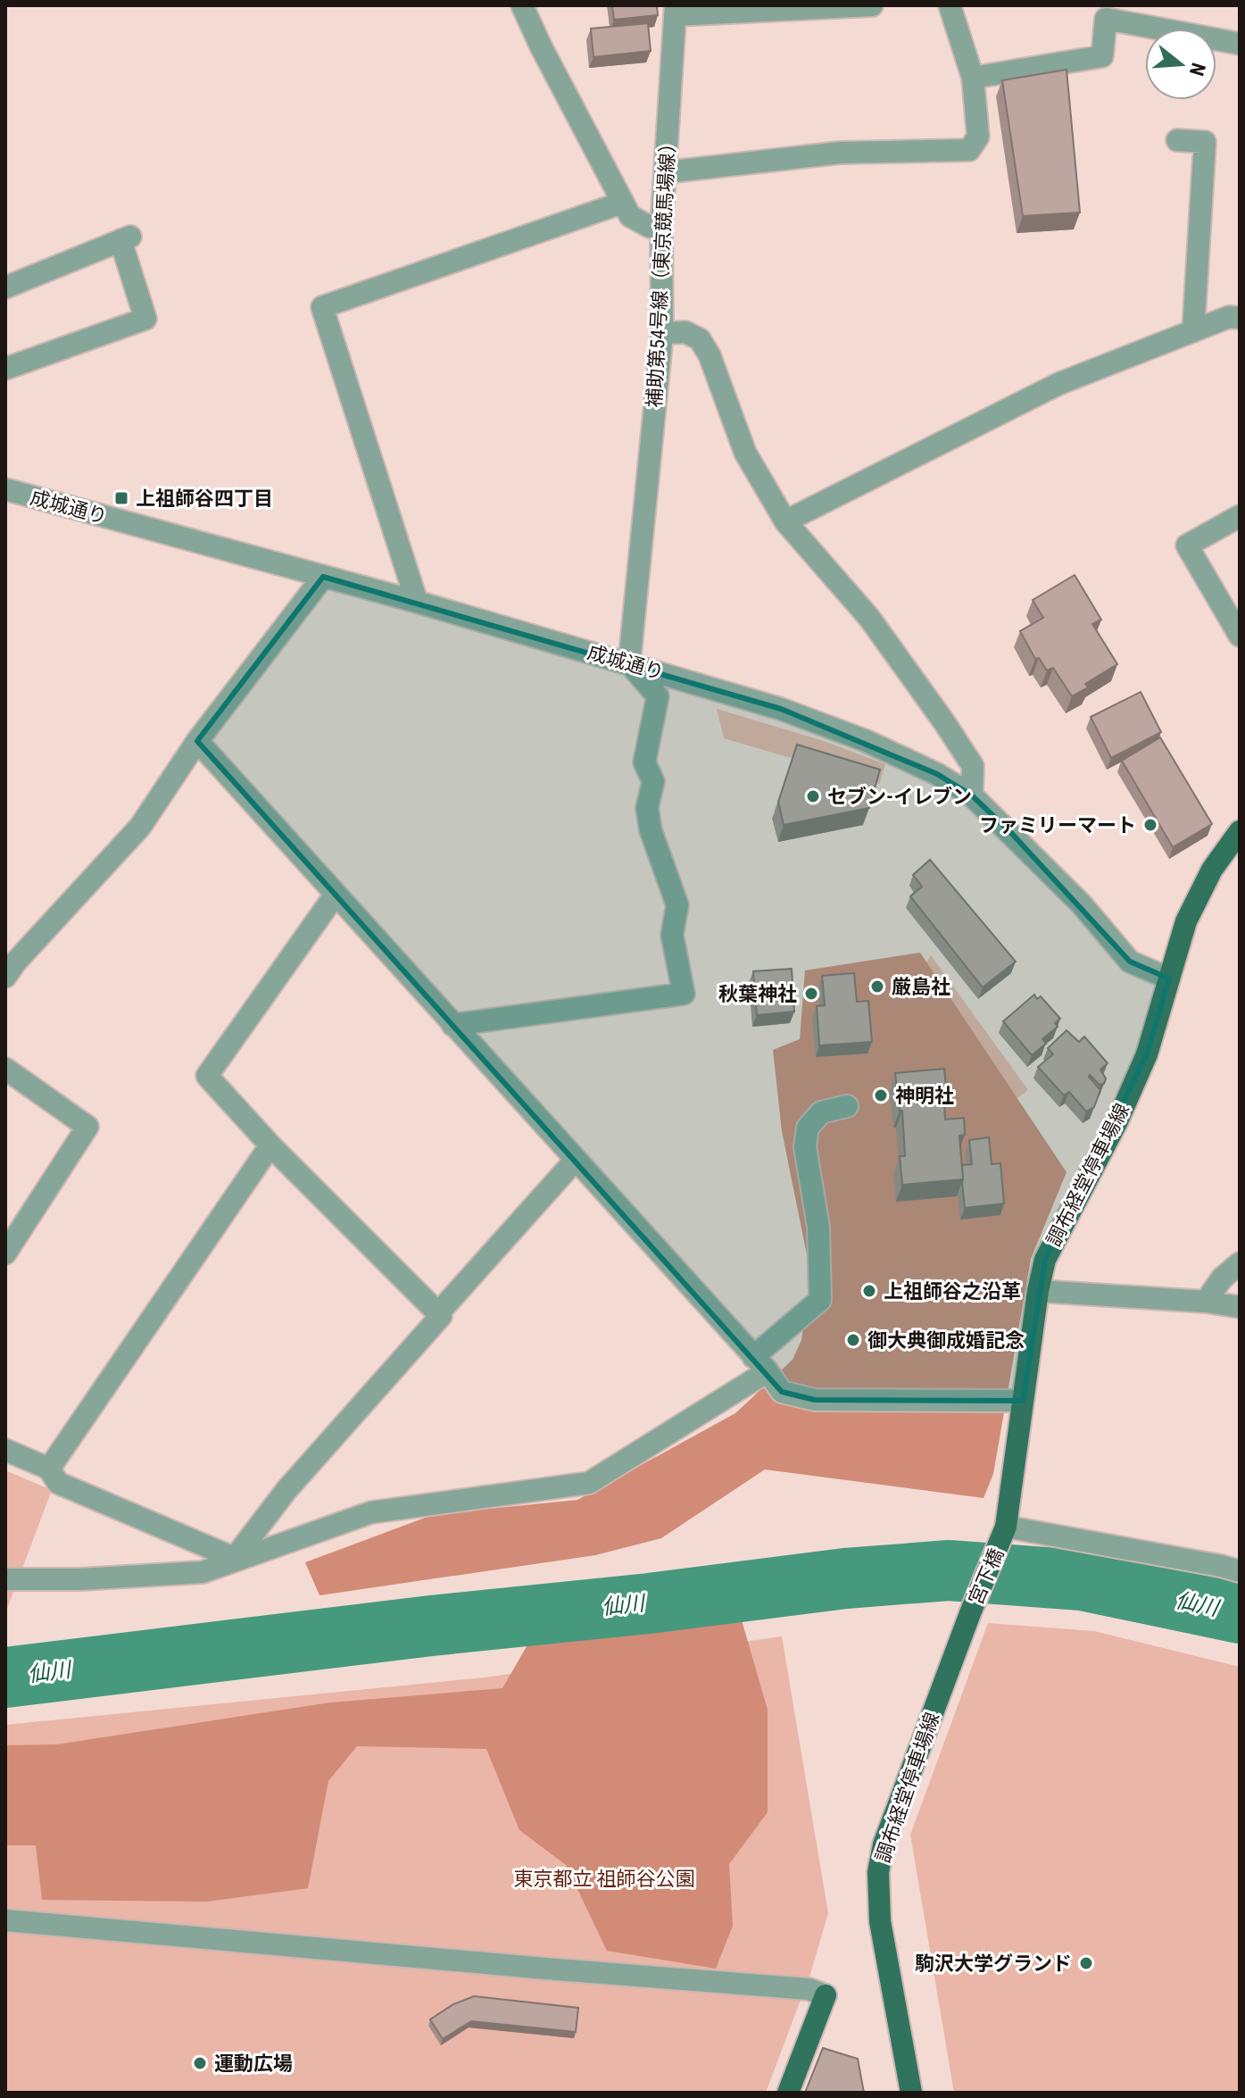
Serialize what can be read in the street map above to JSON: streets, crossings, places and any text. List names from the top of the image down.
{
  "streets": {
    "main road": ["調布経堂停車場線", "宮下橋"],
    "street": ["補助第54号線（東京競馬場線）", "成城通り"]
  },
  "crossings": [
    ["補助第54号線（東京競馬場線）", "成城通り"],
    ["成城通り", "調布経堂停車場線"],
    ["調布経堂停車場線", "宮下橋"]
  ],
  "water": ["仙川"],
  "parks": ["東京都立 祖師谷公園"],
  "places": {
    "transit": ["上祖師谷四丁目"],
    "other": [
      "セブン-イレブン",
      "ファミリーマート",
      "厳島社",
      "秋葉神社",
      "神明社",
      "上祖師谷之沿革",
      "御大典御成婚記念",
      "駒沢大学グランド",
      "運動広場"
    ]
  },
  "north": "right"
}
